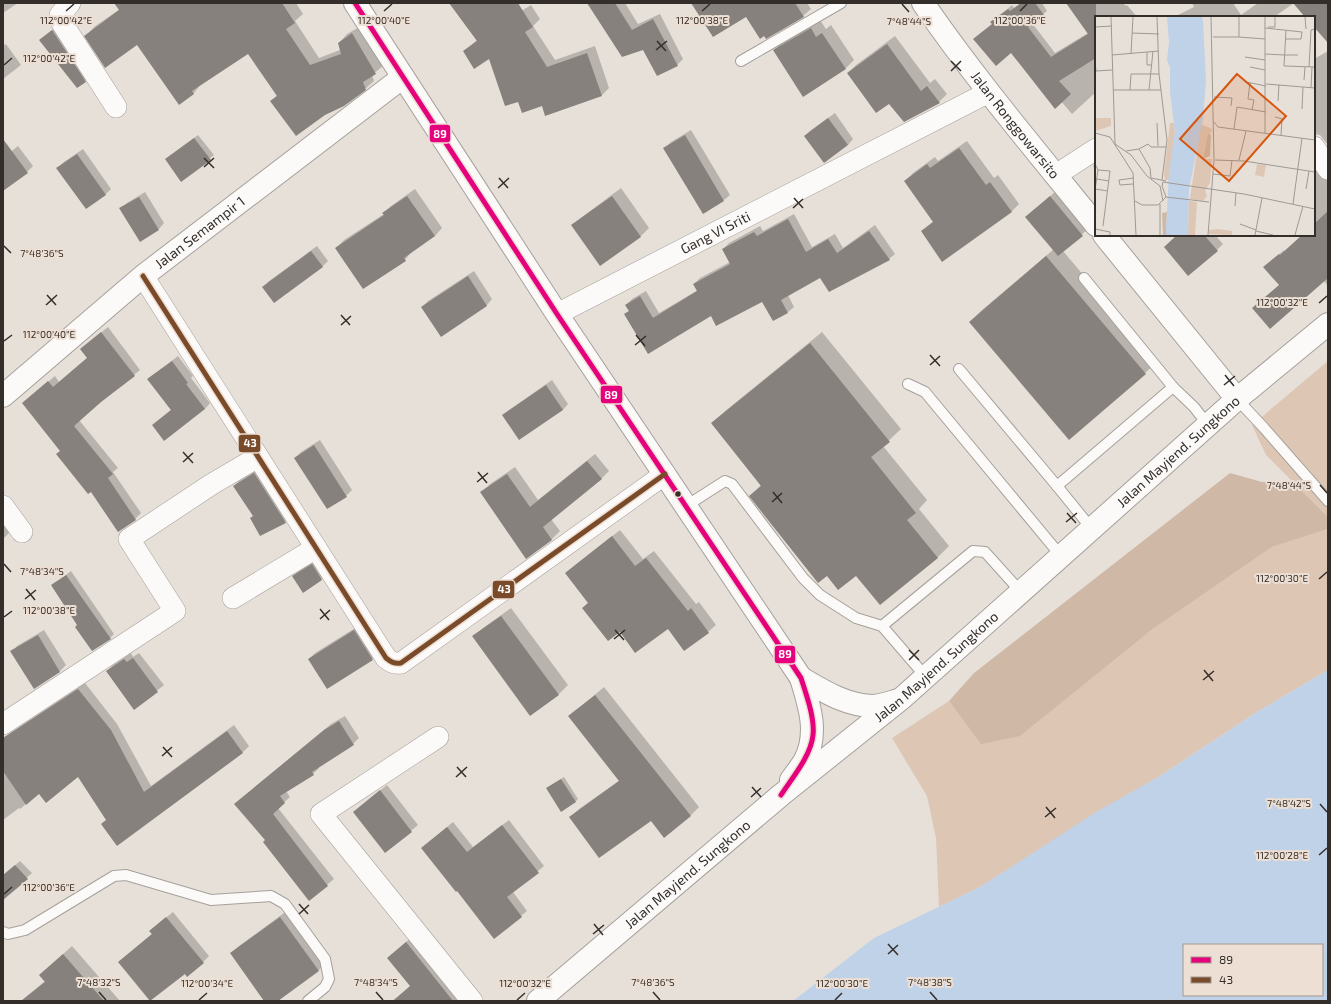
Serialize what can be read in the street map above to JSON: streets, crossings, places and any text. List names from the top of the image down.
{
  "streets": {
    "main road": ["Jalan Ronggowarsito", "Jalan Semampir 1", "Jalan Mayjend. Sungkono"],
    "street": ["Gang VI Sriti"]
  },
  "crossings": [
    ["Jalan Ronggowarsito", "Gang VI Sriti"]
  ],
  "lines": ["transit line 89", "transit line 43"],
  "legend": ["89", "43"],
  "coordinates": [
    "112°00'42\"E",
    "112°00'40\"E",
    "112°00'38\"E",
    "112°00'36\"E",
    "7°48'44\"S",
    "7°48'36\"S",
    "112°00'32\"E",
    "7°48'34\"S",
    "112°00'30\"E",
    "7°48'42\"S",
    "112°00'28\"E",
    "7°48'32\"S",
    "7°48'38\"S",
    "112°00'34\"E"
  ]
}
